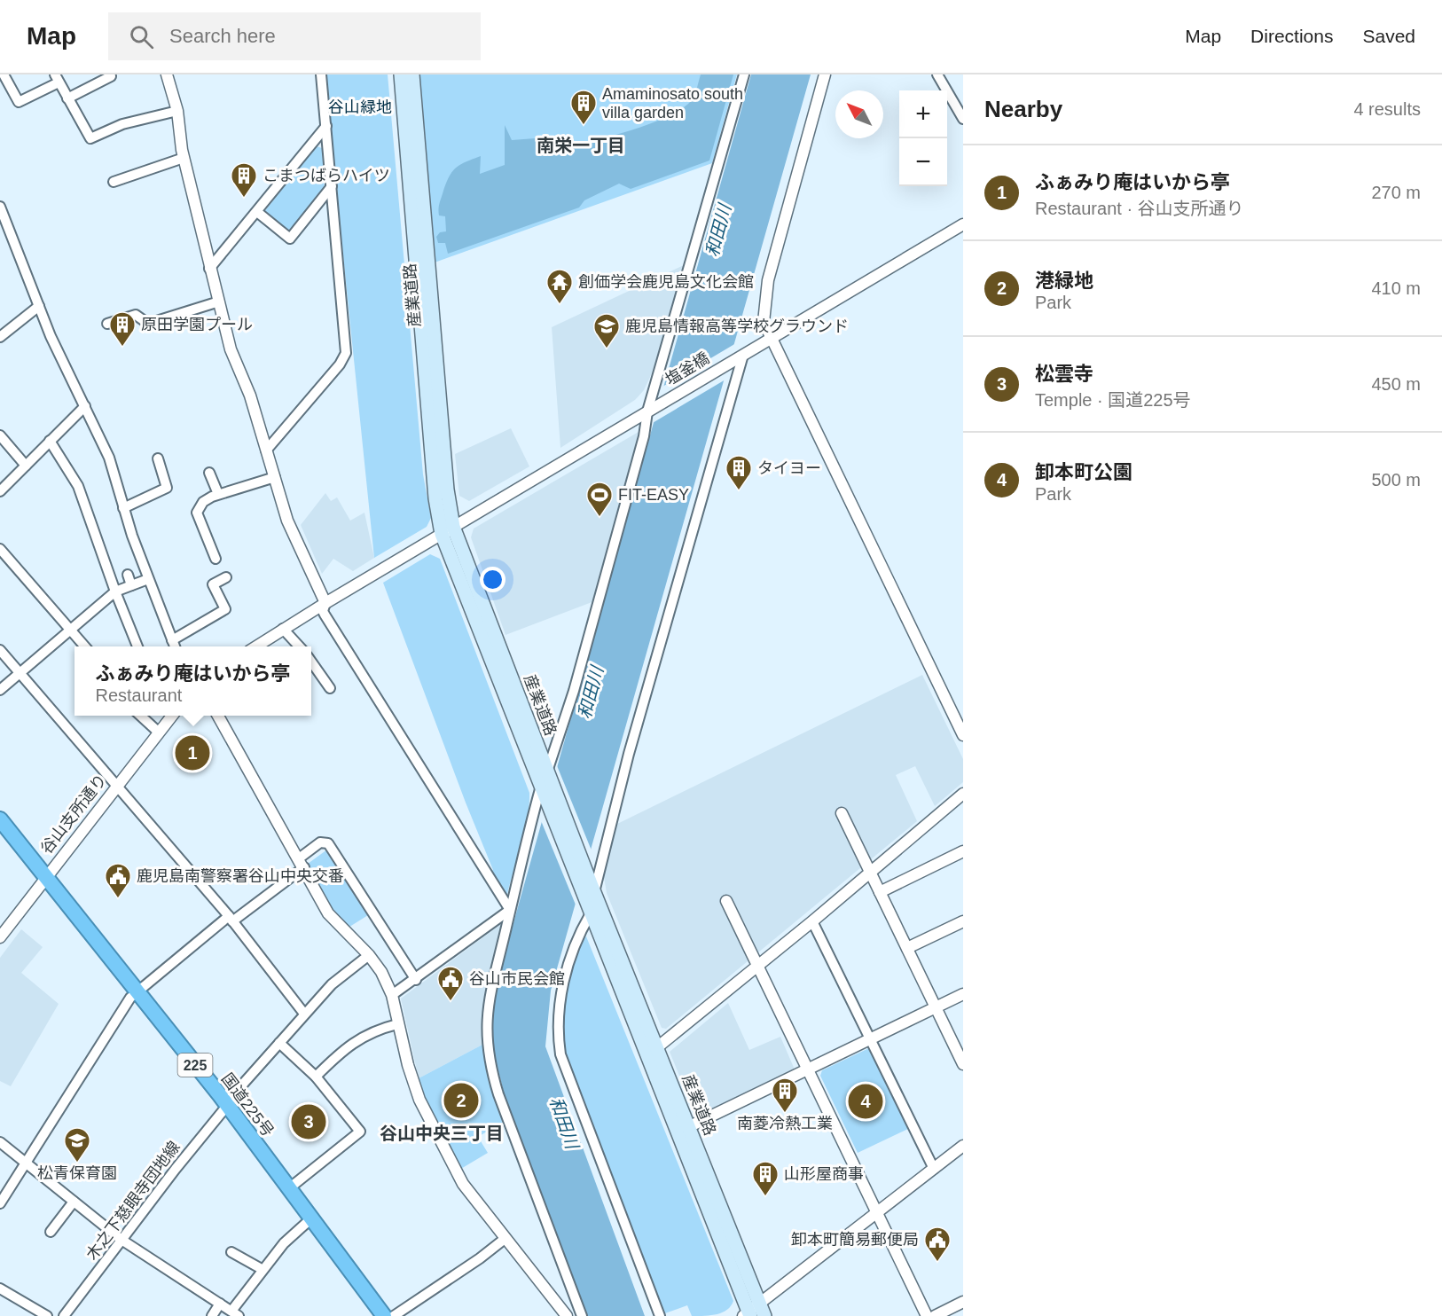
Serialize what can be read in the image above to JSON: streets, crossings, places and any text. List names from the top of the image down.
{
  "streets": {
    "highway": ["225", "国道225号"],
    "main road": ["産業道路"],
    "street": ["塩釜橋", "谷山支所通り", "木之下慈眼寺団地線"]
  },
  "crossings": [
    ["産業道路", "塩釜橋"],
    ["谷山支所通り", "国道225号"],
    ["国道225号", "木之下慈眼寺団地線"]
  ],
  "districts": ["南栄一丁目", "谷山中央三丁目"],
  "water": ["和田川"],
  "parks": ["谷山緑地"],
  "places": {
    "building": [
      "Amaminosato south villa garden",
      "こまつばらハイツ",
      "原田学園プール",
      "タイヨー",
      "南菱冷熱工業",
      "山形屋商事"
    ],
    "temple": ["創価学会鹿児島文化会館"],
    "school or university": ["鹿児島情報高等学校グラウンド", "松青保育園"],
    "sports": ["FIT-EASY"],
    "public building": ["鹿児島南警察署谷山中央交番", "谷山市民会館", "卸本町簡易郵便局"]
  },
  "north": "top left",
  "page": {
    "header": "Map",
    "search": "Search here",
    "nav": ["Map", "Directions", "Saved"],
    "heading": ["Nearby", "4 results"],
    "map_buttons": ["+", "−"],
    "list": [
      {
        "mark": "1",
        "name": "ふぁみり庵はいから亭",
        "note": "Restaurant · 谷山支所通り",
        "value": "270 m"
      },
      {
        "mark": "2",
        "name": "港緑地",
        "note": "Park",
        "value": "410 m"
      },
      {
        "mark": "3",
        "name": "松雲寺",
        "note": "Temple · 国道225号",
        "value": "450 m"
      },
      {
        "mark": "4",
        "name": "卸本町公園",
        "note": "Park",
        "value": "500 m"
      }
    ],
    "popup": ["ふぁみり庵はいから亭", "Restaurant"],
    "pins": [
      "1",
      "2",
      "4",
      "3"
    ]
  }
}
